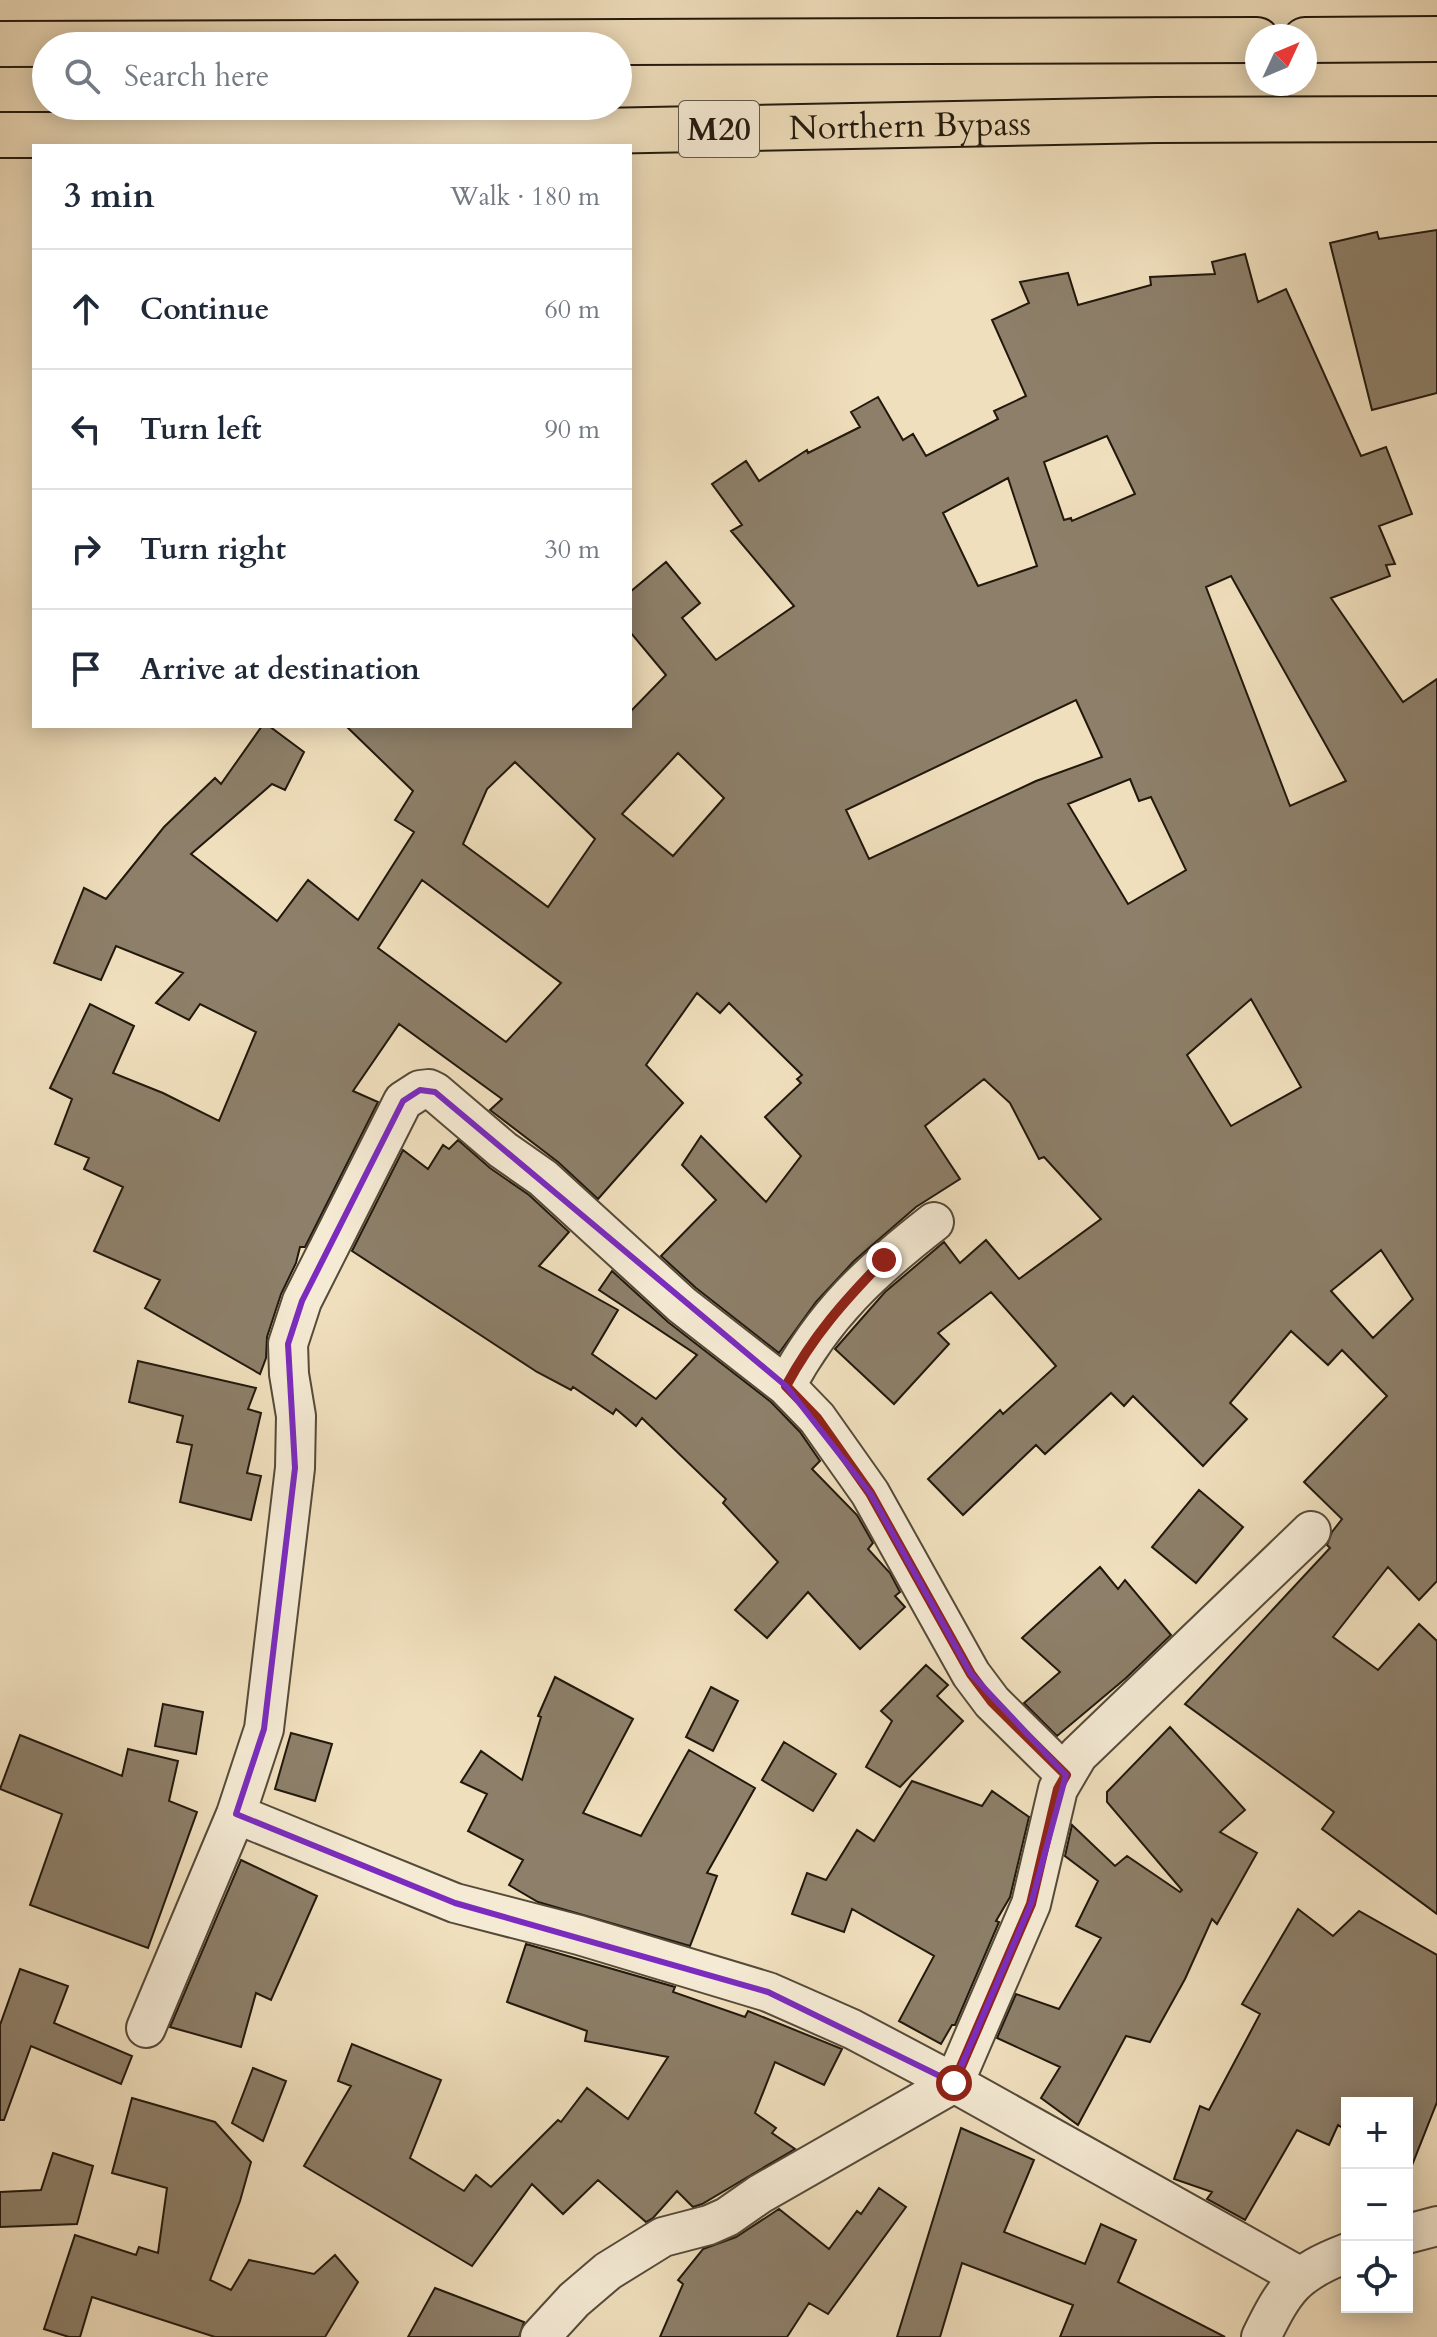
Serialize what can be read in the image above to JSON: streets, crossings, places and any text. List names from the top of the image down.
{
  "streets": {
    "highway": ["Northern Bypass", "M20"]
  },
  "north": "top right",
  "page": {
    "search": "Search here",
    "heading": ["3 min", "Walk · 180 m"],
    "list": [
      ["Continue", "60 m"],
      ["Turn left", "90 m"],
      ["Turn right", "30 m"],
      "Arrive at destination"
    ],
    "map_buttons": ["+", "−"]
  }
}
